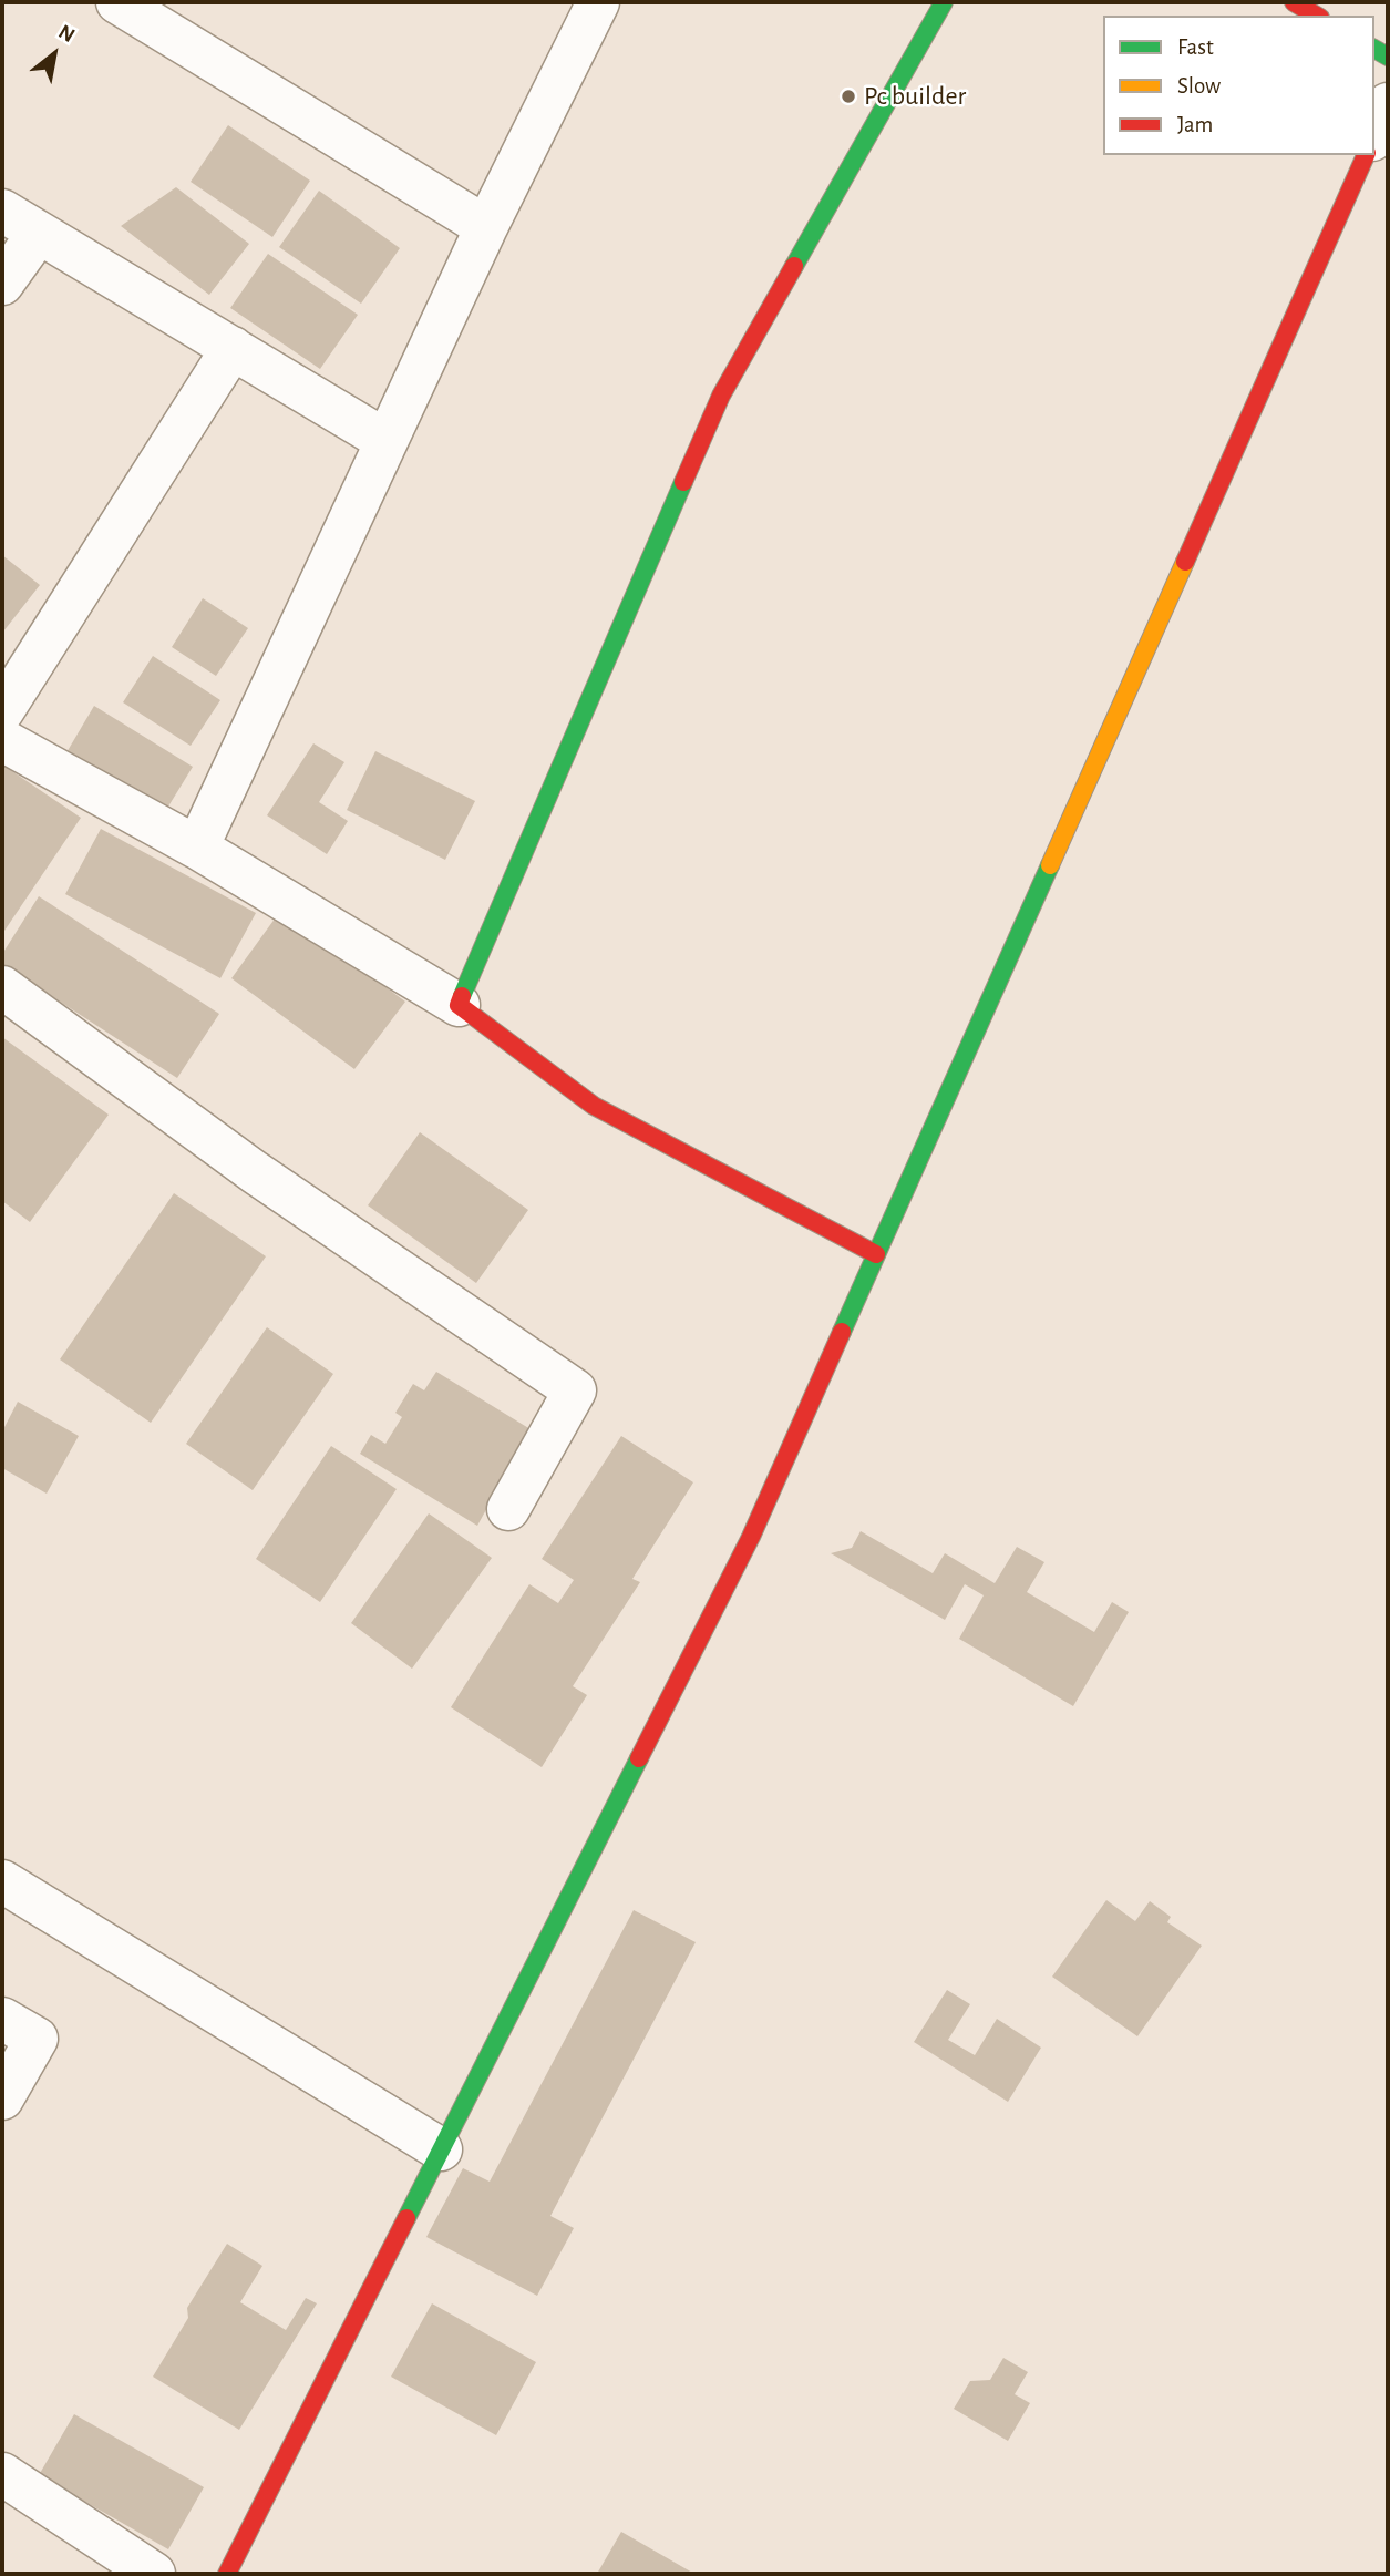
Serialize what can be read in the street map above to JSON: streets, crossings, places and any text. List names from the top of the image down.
{
  "places": ["Pc builder"],
  "legend": ["Fast", "Slow", "Jam"],
  "north": "top right"
}
